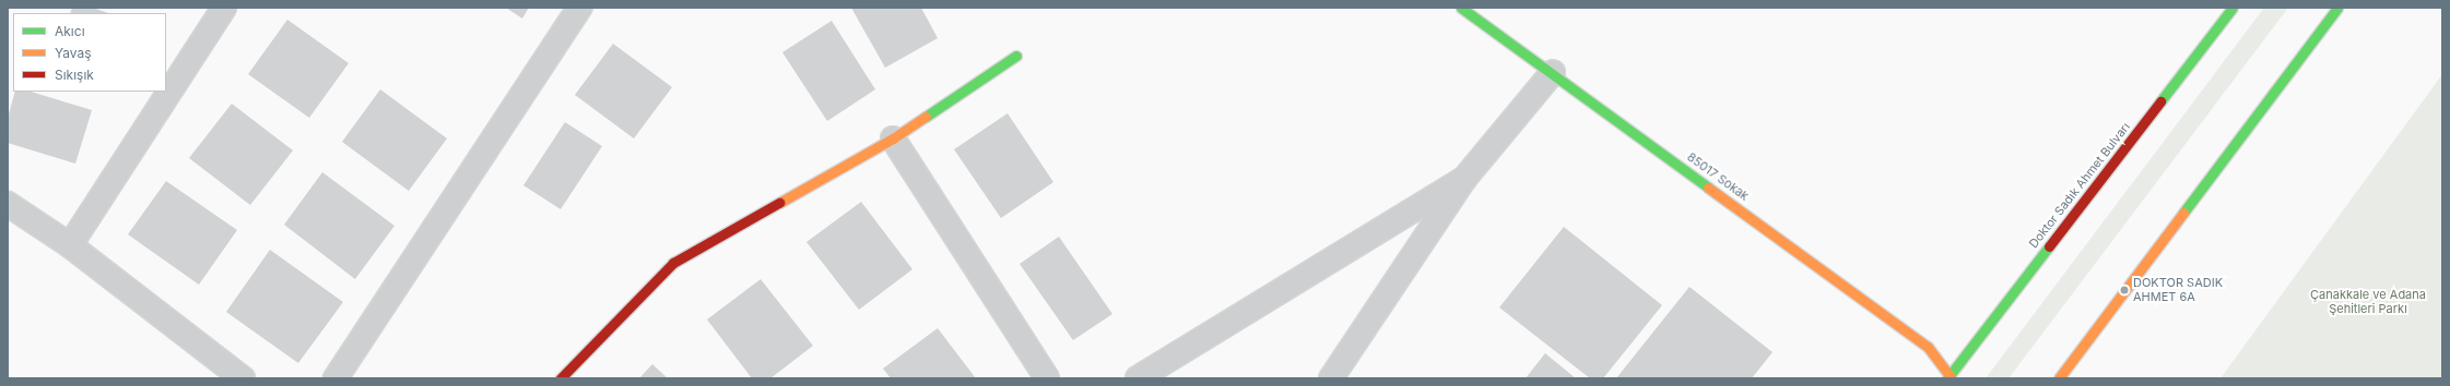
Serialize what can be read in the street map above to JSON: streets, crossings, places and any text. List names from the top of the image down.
{
  "streets": {
    "street": ["85017 Sokak", "Doktor Sadık Ahmet Bulvarı"]
  },
  "crossings": [
    ["85017 Sokak", "Doktor Sadık Ahmet Bulvarı"]
  ],
  "parks": ["Çanakkale ve Adana Şehitleri Parkı"],
  "places": ["DOKTOR SADIK AHMET 6A"],
  "legend": ["Akıcı", "Yavaş", "Sıkışık"]
}
